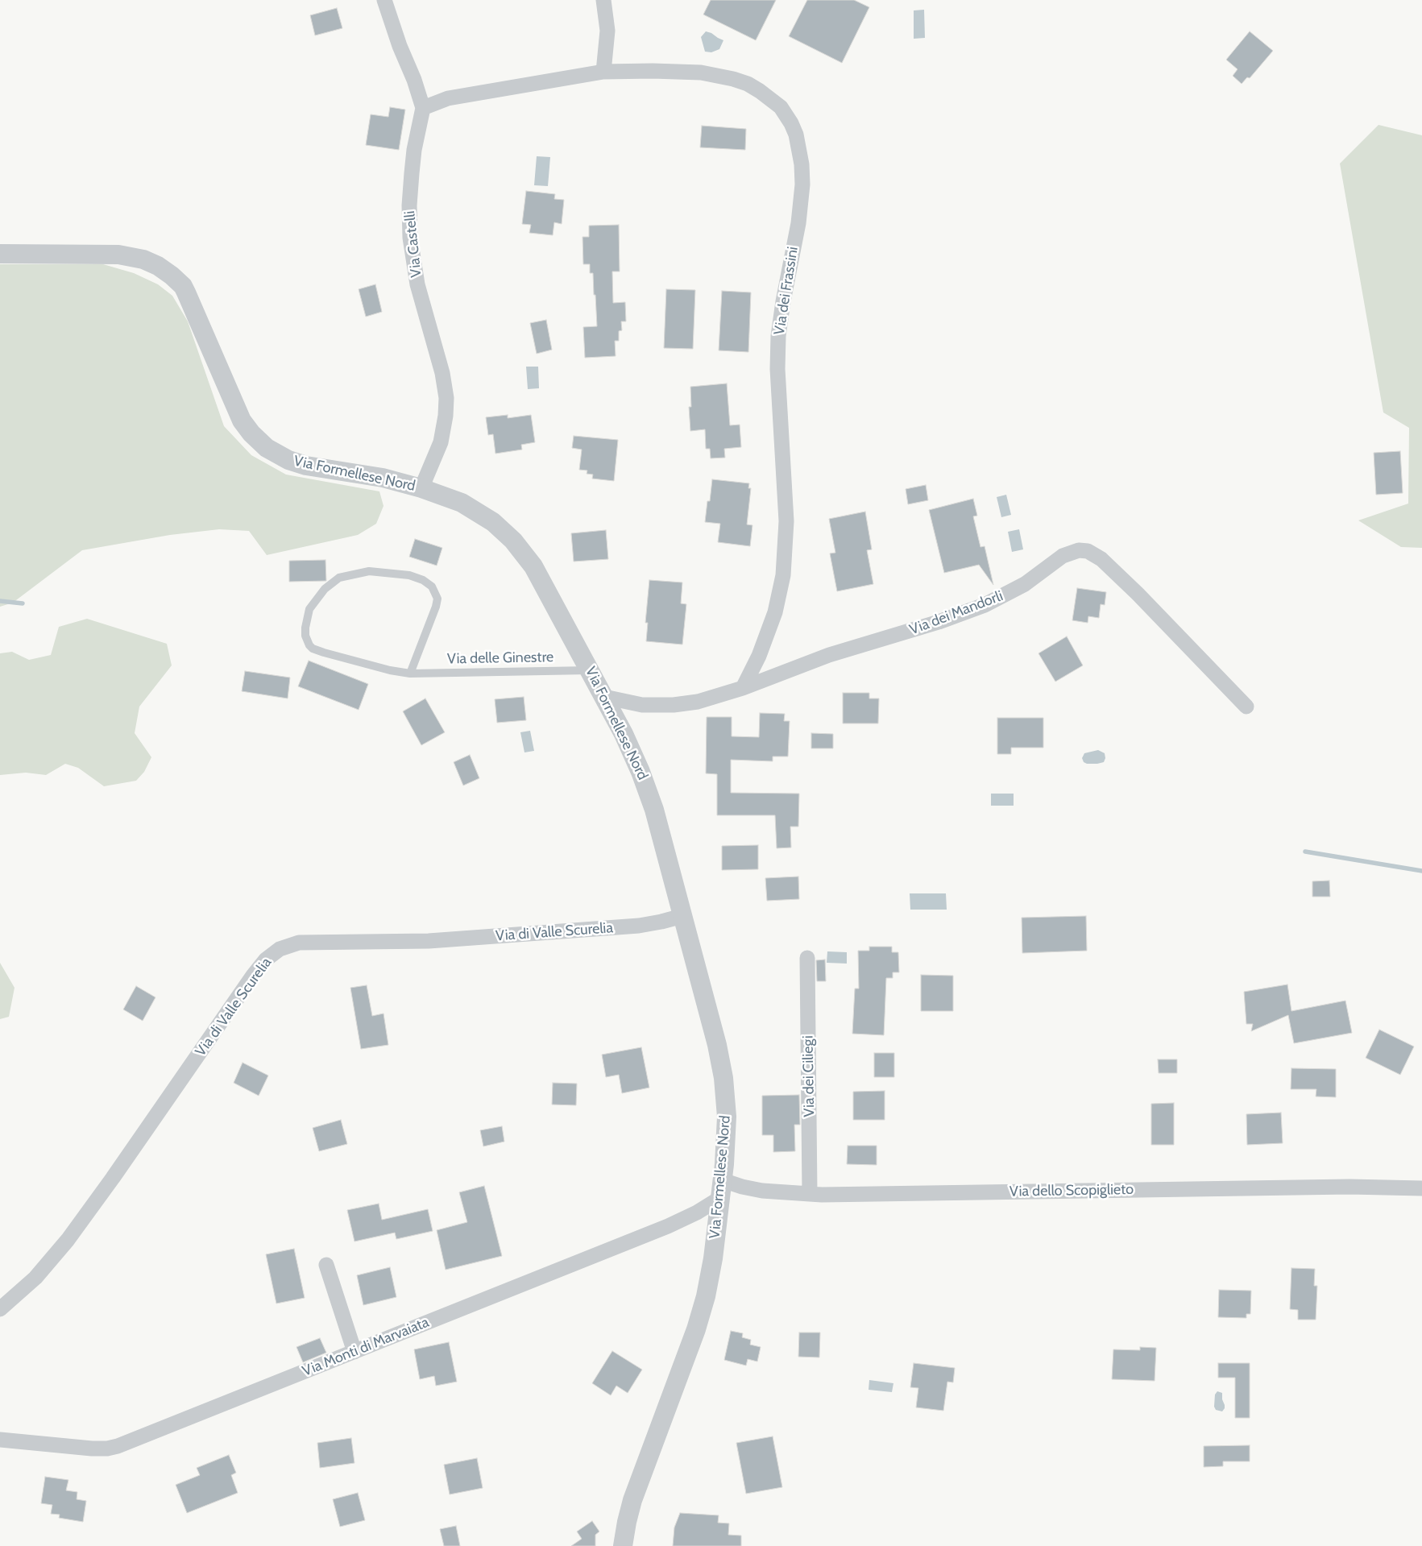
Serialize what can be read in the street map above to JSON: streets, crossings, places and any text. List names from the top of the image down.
{
  "streets": {
    "street": [
      "Via Castelli",
      "Via dei Frassini",
      "Via Formellese Nord",
      "Via dei Mandorli",
      "Via di Valle Scurelia",
      "Via dei Ciliegi",
      "Via dello Scopiglieto",
      "Via Monti di Marvaiata"
    ],
    "lane": ["Via delle Ginestre"]
  },
  "crossings": [
    ["Via Castelli", "Via dei Frassini"],
    ["Via Castelli", "Via Formellese Nord"],
    ["Via dei Frassini", "Via dei Mandorli"],
    ["Via Formellese Nord", "Via dei Mandorli"],
    ["Via Formellese Nord", "Via delle Ginestre"],
    ["Via Formellese Nord", "Via di Valle Scurelia"],
    ["Via Formellese Nord", "Via dello Scopiglieto"],
    ["Via Formellese Nord", "Via Monti di Marvaiata"],
    ["Via dei Ciliegi", "Via dello Scopiglieto"],
    ["Via dello Scopiglieto", "Via Monti di Marvaiata"]
  ]
}
